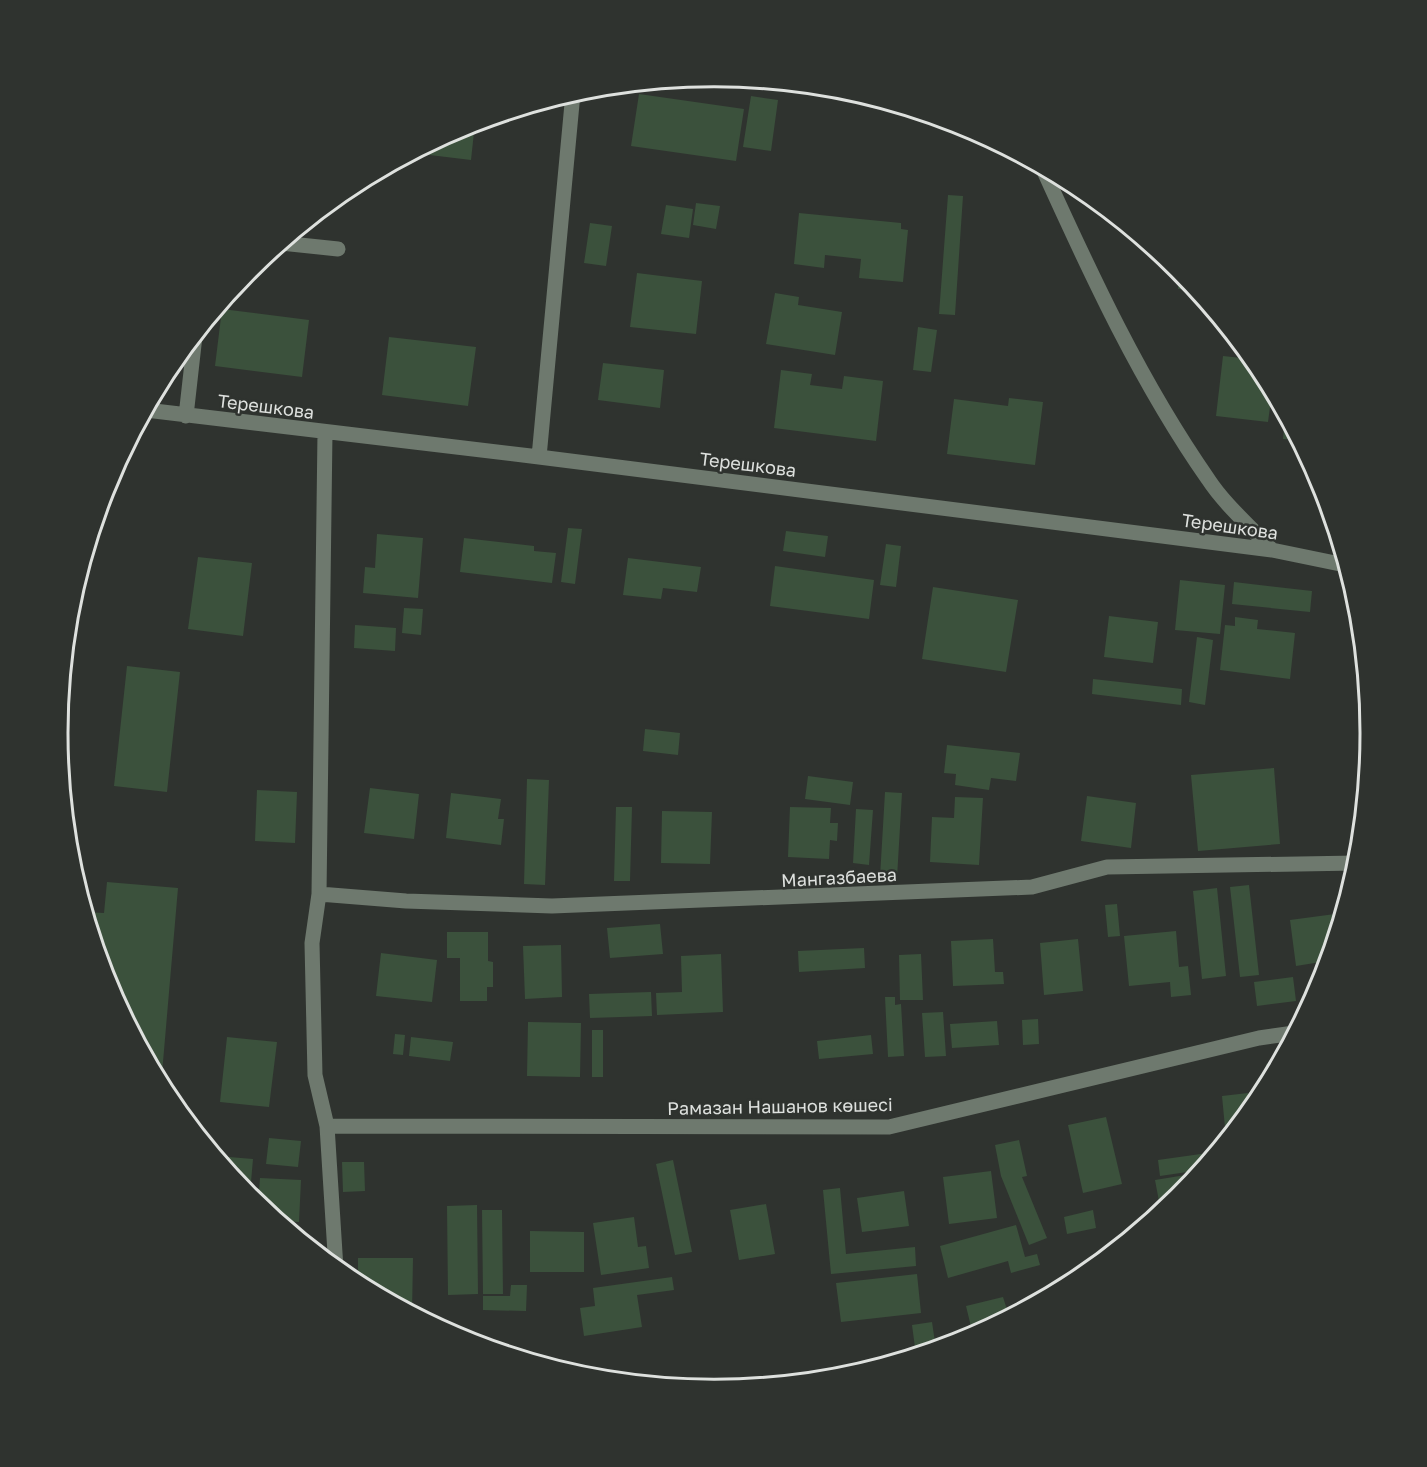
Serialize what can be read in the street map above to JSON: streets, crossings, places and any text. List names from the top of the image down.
{
  "streets": {
    "street": ["Терешкова", "Мангазбаева", "Рамазан Нашанов көшесі"]
  }
}
